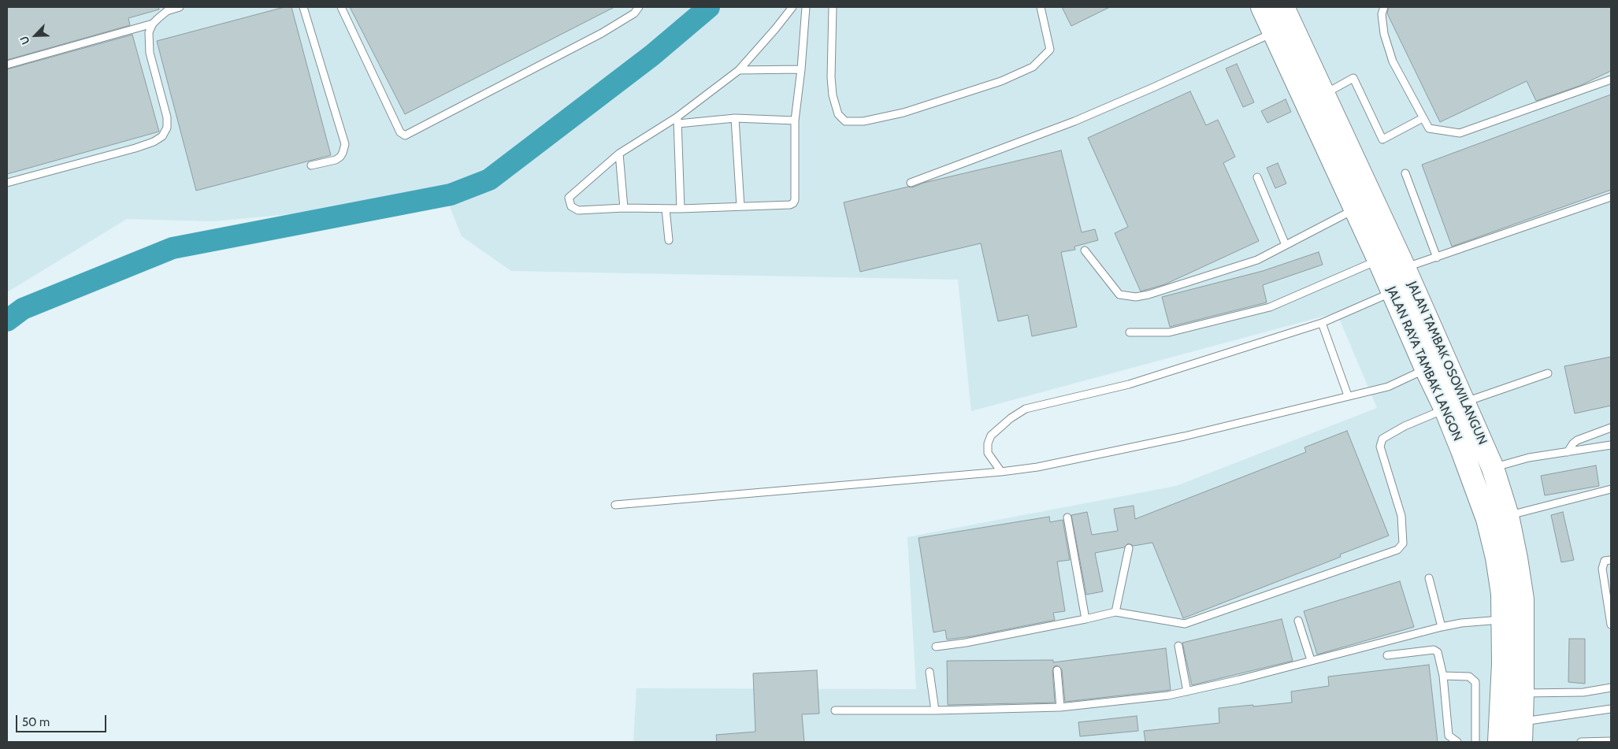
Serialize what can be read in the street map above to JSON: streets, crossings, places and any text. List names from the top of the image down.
{
  "streets": {
    "highway": ["JALAN TAMBAK OSOWILANGUN", "JALAN RAYA TAMBAK LANGON"]
  },
  "crossings": [
    ["JALAN TAMBAK OSOWILANGUN", "JALAN RAYA TAMBAK LANGON"]
  ],
  "scale_bar": "50 m",
  "north": "bottom left"
}
